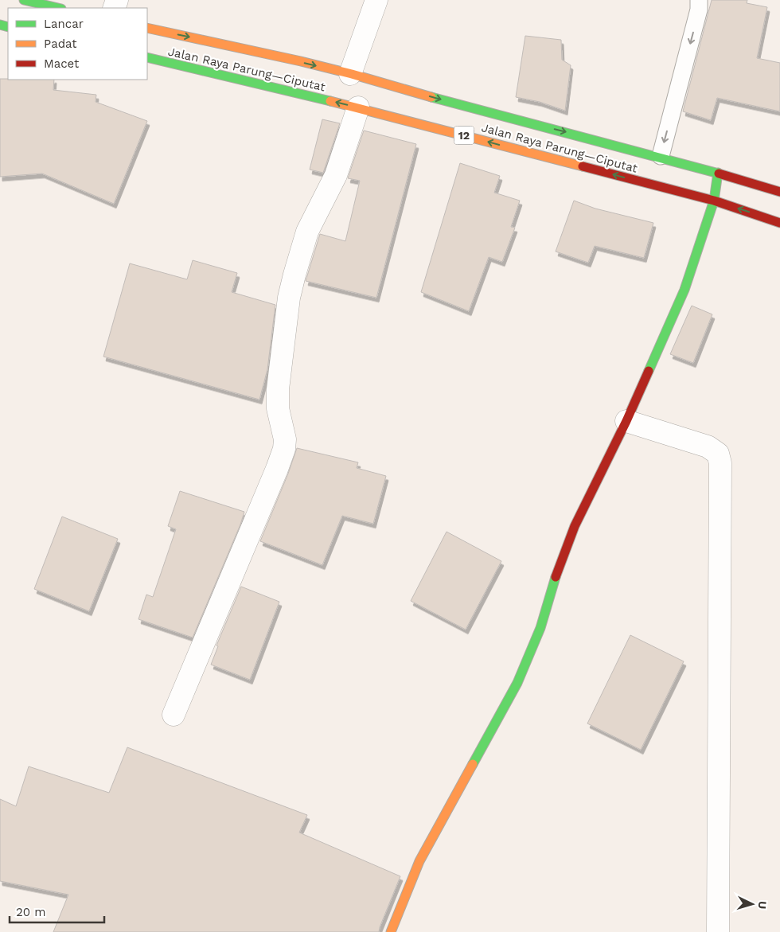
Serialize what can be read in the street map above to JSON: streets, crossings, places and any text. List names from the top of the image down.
{
  "streets": {
    "main road": ["Jalan Raya Parung—Ciputat", "12"]
  },
  "legend": ["Lancar", "Padat", "Macet"],
  "scale_bar": "20 m",
  "north": "right"
}
